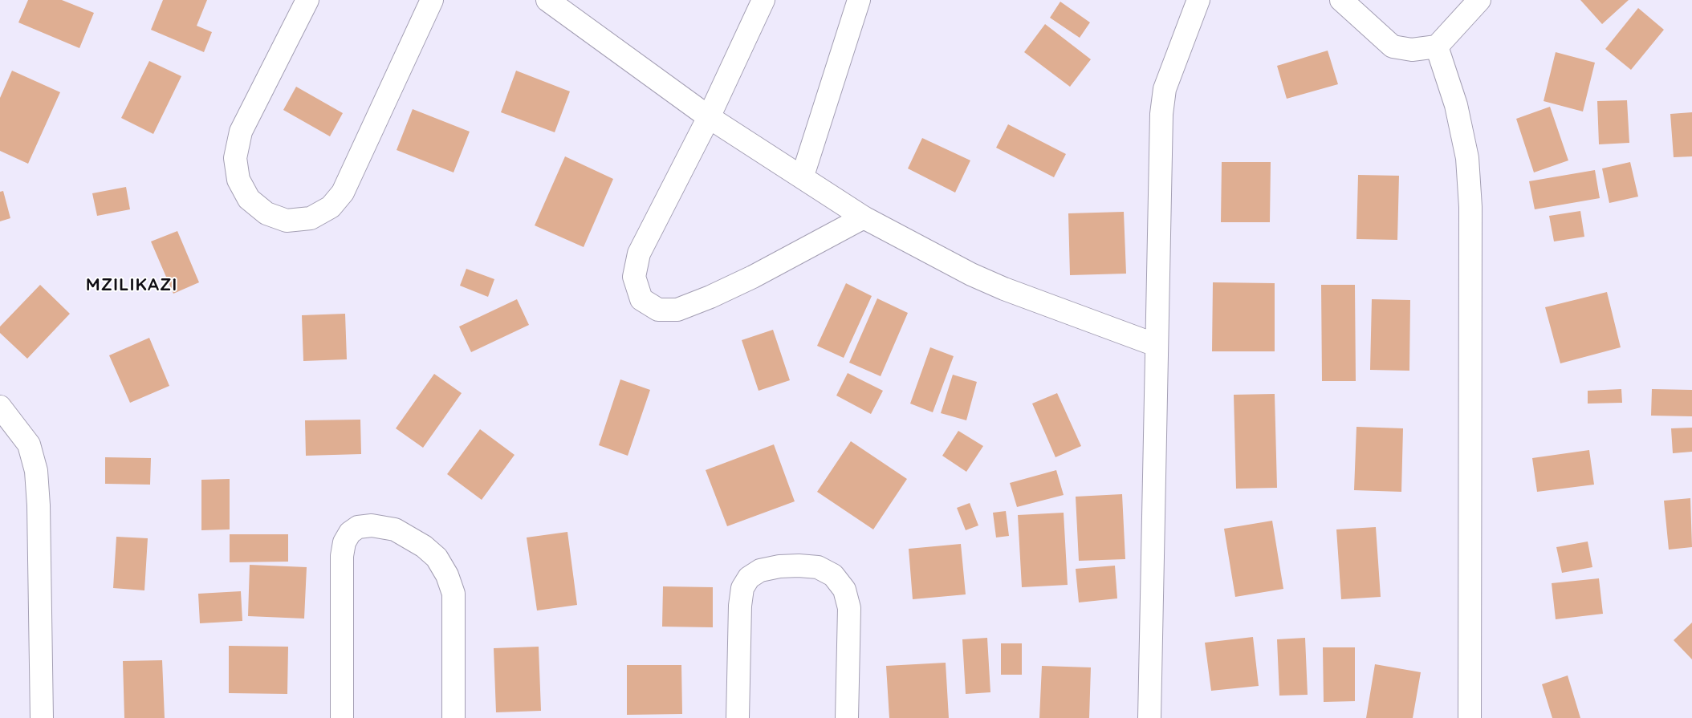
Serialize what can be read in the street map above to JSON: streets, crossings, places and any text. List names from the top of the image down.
{
  "districts": ["MZILIKAZI"]
}
